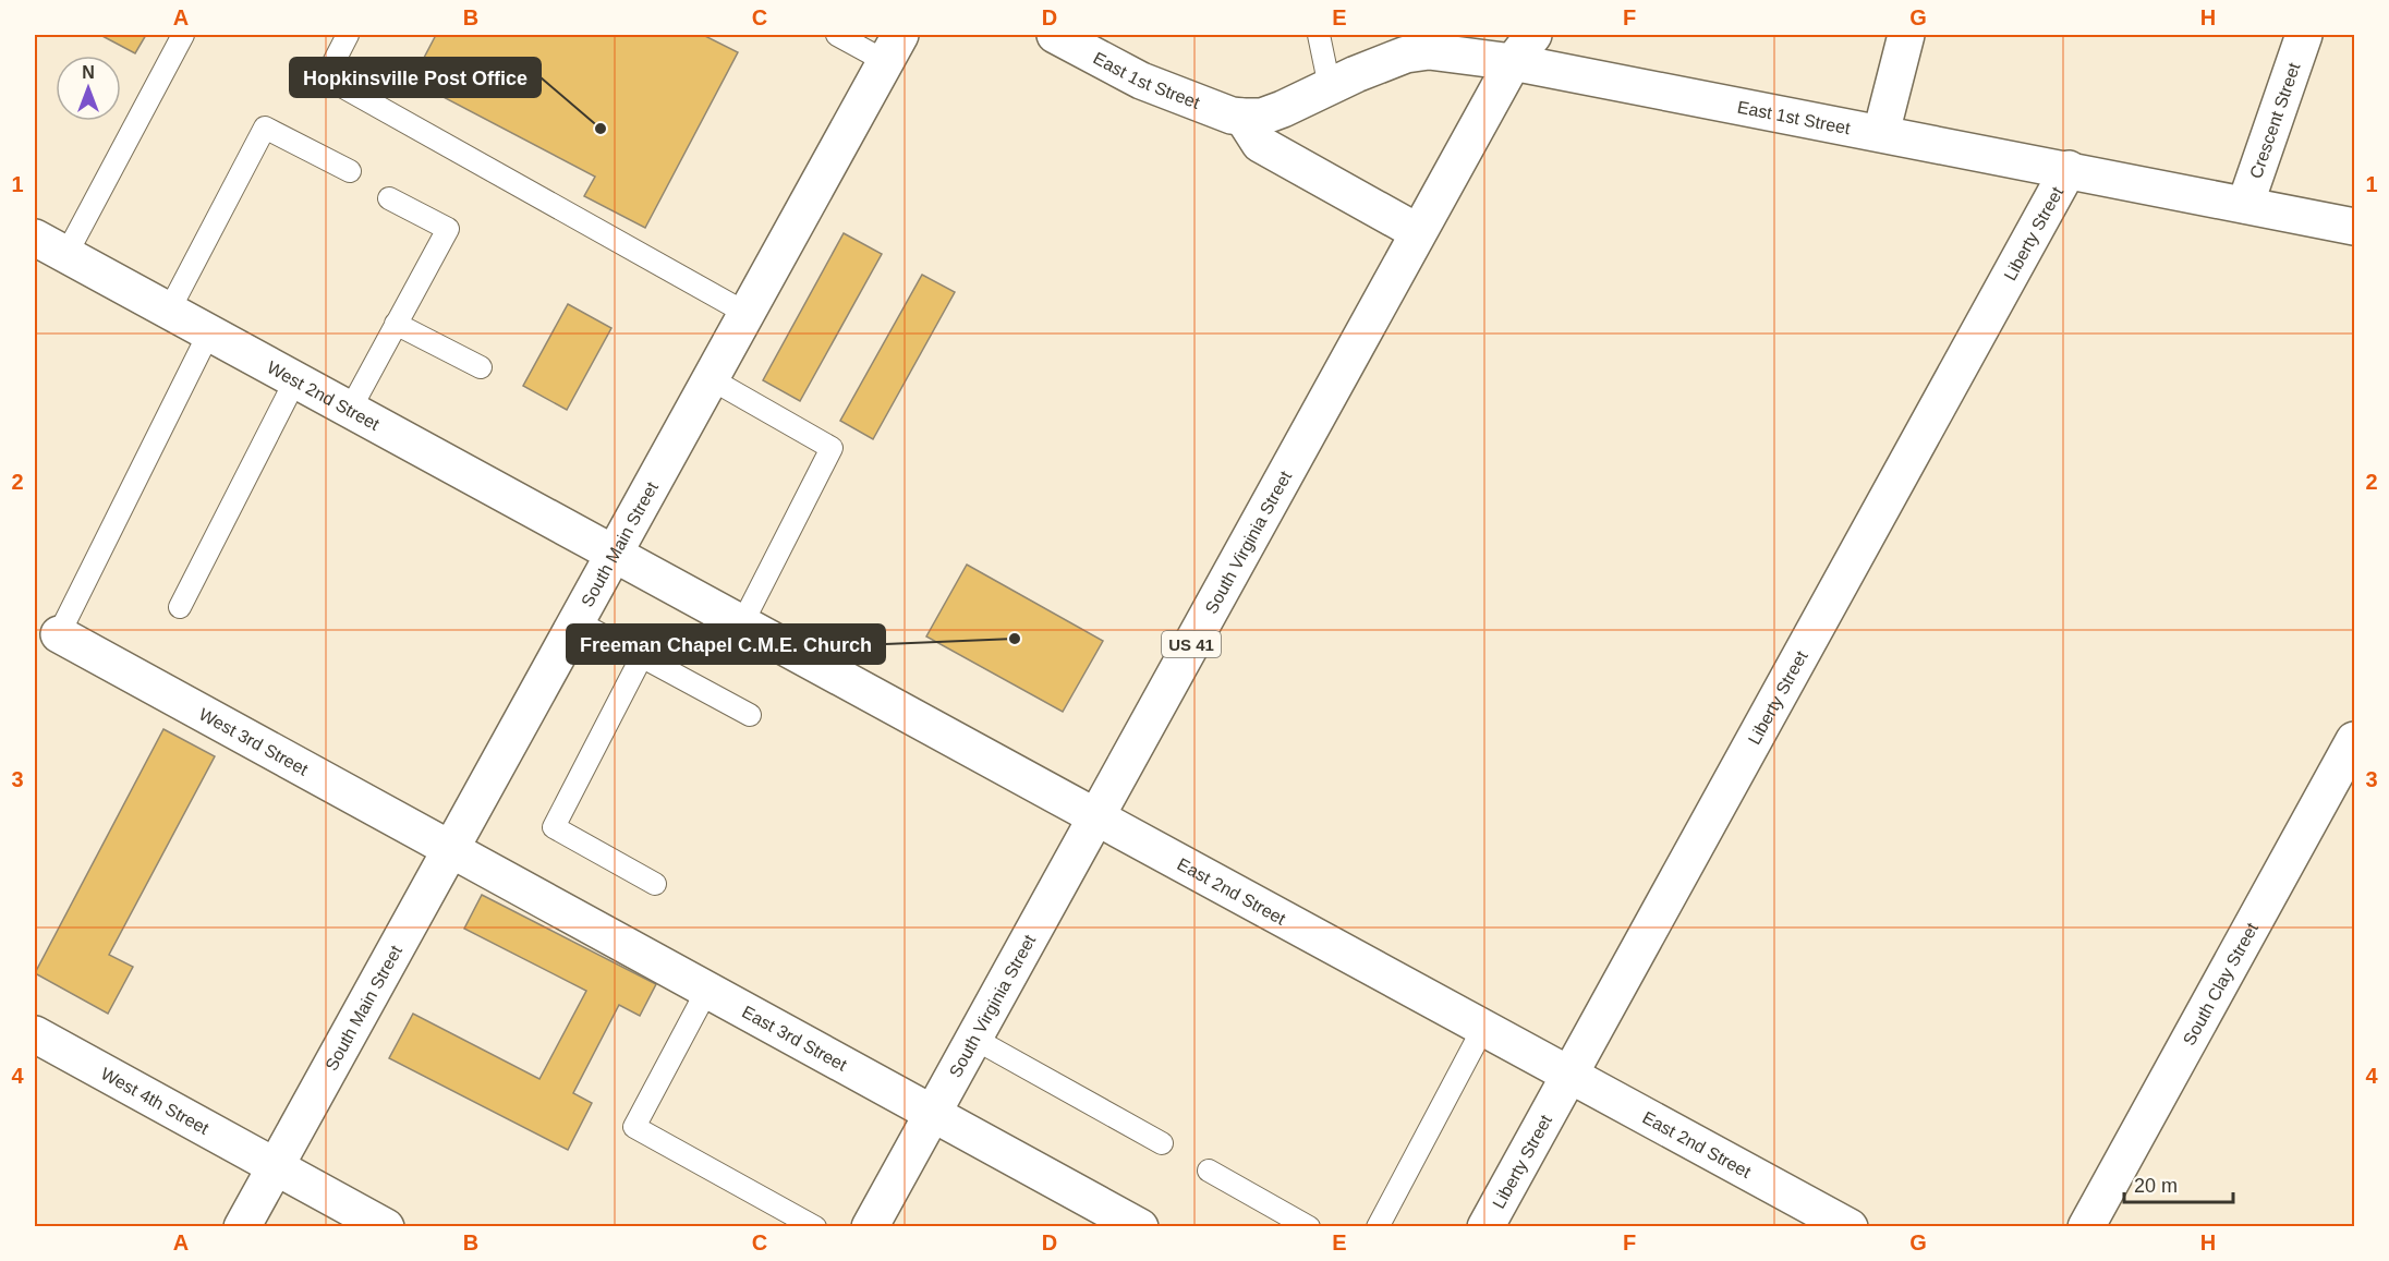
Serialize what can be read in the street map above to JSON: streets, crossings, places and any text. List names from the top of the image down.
{
  "streets": {
    "street": [
      "East 1st Street",
      "Crescent Street",
      "Liberty Street",
      "West 2nd Street",
      "South Virginia Street",
      "South Main Street",
      "US 41",
      "West 3rd Street",
      "East 2nd Street",
      "South Clay Street",
      "East 3rd Street",
      "West 4th Street"
    ]
  },
  "crossings": [
    ["East 1st Street", "Crescent Street"],
    ["East 1st Street", "Liberty Street"],
    ["East 1st Street", "South Virginia Street"],
    ["Liberty Street", "East 2nd Street"],
    ["West 2nd Street", "South Main Street"],
    ["West 2nd Street", "East 2nd Street"],
    ["South Virginia Street", "East 2nd Street"],
    ["South Virginia Street", "East 3rd Street"],
    ["South Main Street", "West 3rd Street"],
    ["South Main Street", "East 2nd Street"],
    ["South Main Street", "East 3rd Street"],
    ["South Main Street", "West 4th Street"],
    ["West 3rd Street", "East 3rd Street"]
  ],
  "places": ["Hopkinsville Post Office", "Freeman Chapel C.M.E. Church"],
  "scale_bar": "20 m",
  "north": "top",
  "grid": {
    "columns": [
      "A",
      "B",
      "C",
      "D",
      "E",
      "F",
      "G",
      "H"
    ],
    "rows": [
      "1",
      "2",
      "3",
      "4"
    ]
  }
}
